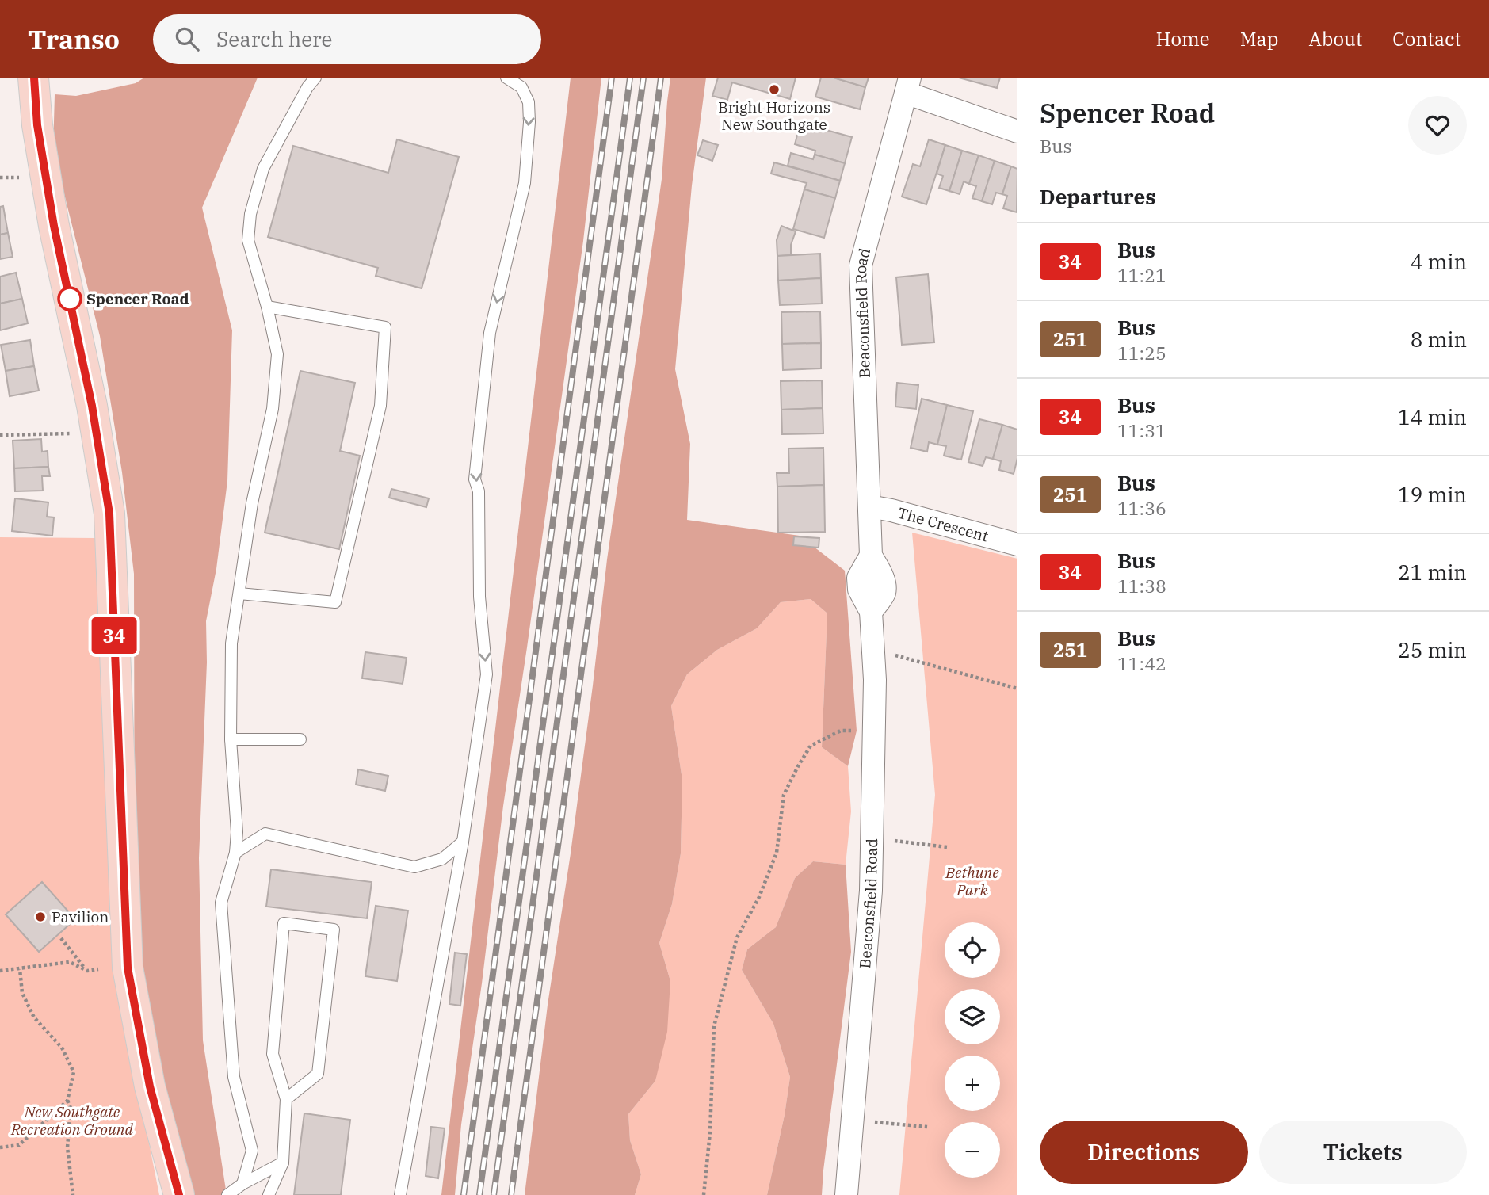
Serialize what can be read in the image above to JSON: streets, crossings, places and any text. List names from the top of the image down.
{
  "streets": {
    "street": ["Beaconsfield Road", "The Crescent"]
  },
  "crossings": [
    ["Beaconsfield Road", "The Crescent"]
  ],
  "parks": ["Bethune Park", "New Southgate Recreation Ground"],
  "places": ["Bright Horizons New Southgate", "Spencer Road", "Pavilion"],
  "lines": ["bus line 34"],
  "page": {
    "header": "Transo",
    "search": "Search here",
    "nav": [
      "Home",
      "Map",
      "About",
      "Contact"
    ],
    "on_map": "34",
    "heading": [
      ["Spencer Road", "Bus"],
      "Departures"
    ],
    "list": [
      {
        "mark": "34",
        "name": "Bus",
        "note": "11:21",
        "value": "4 min"
      },
      {
        "mark": "251",
        "name": "Bus",
        "note": "11:25",
        "value": "8 min"
      },
      {
        "mark": "34",
        "name": "Bus",
        "note": "11:31",
        "value": "14 min"
      },
      {
        "mark": "251",
        "name": "Bus",
        "note": "11:36",
        "value": "19 min"
      },
      {
        "mark": "34",
        "name": "Bus",
        "note": "11:38",
        "value": "21 min"
      },
      {
        "mark": "251",
        "name": "Bus",
        "note": "11:42",
        "value": "25 min"
      }
    ],
    "map_buttons": ["+", "−"],
    "buttons": ["Directions", "Tickets"]
  }
}
